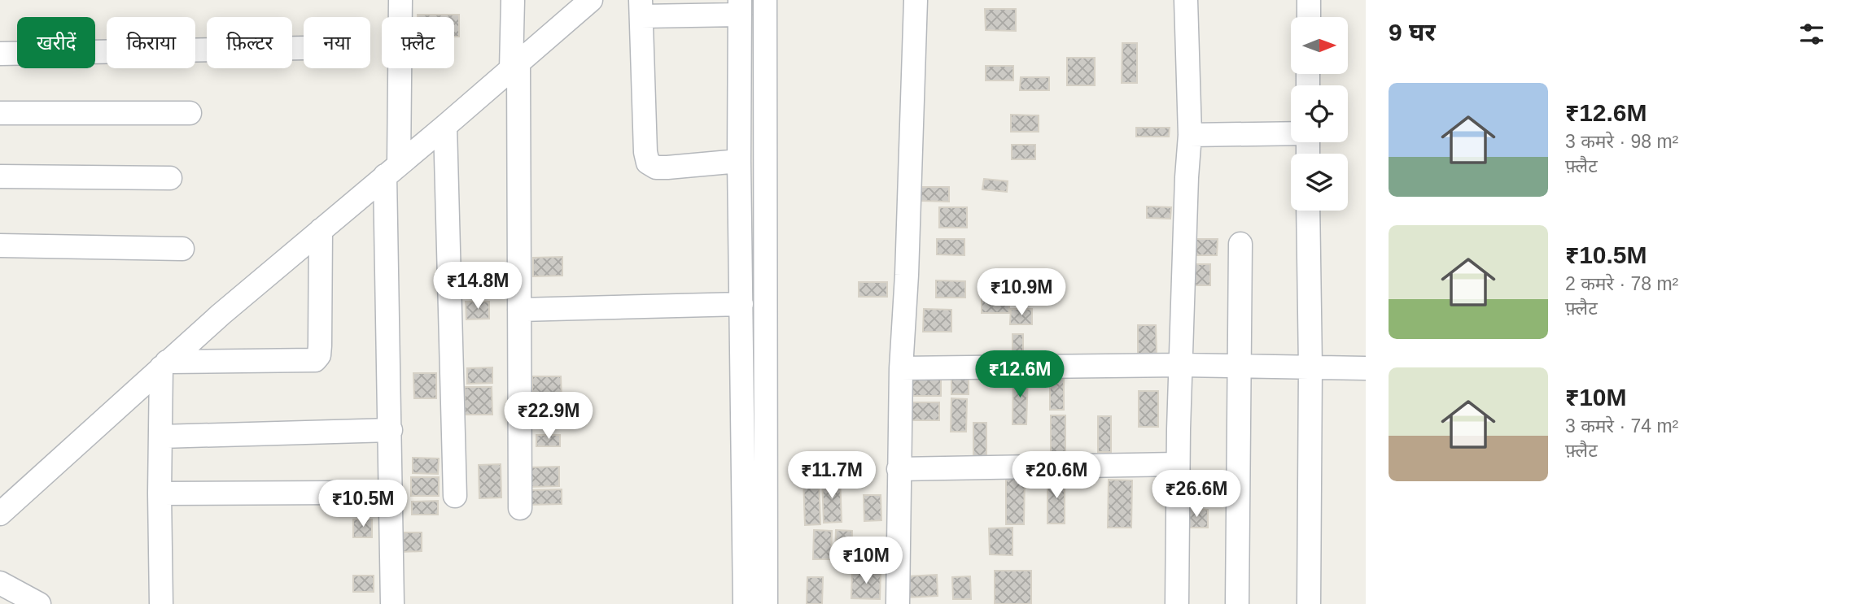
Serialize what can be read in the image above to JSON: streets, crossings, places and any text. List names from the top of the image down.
{
  "north": "right",
  "page": {
    "heading": "9 घर",
    "chip": [
      "खरीदें",
      "किराया",
      "फ़िल्टर",
      "नया",
      "फ़्लैट"
    ],
    "list": [
      {
        "name": "₹12.6M",
        "note": "3 कमरे · 98 m² · फ़्लैट"
      },
      {
        "name": "₹10.5M",
        "note": "2 कमरे · 78 m² · फ़्लैट"
      },
      {
        "name": "₹10M",
        "note": "3 कमरे · 74 m² · फ़्लैट"
      }
    ],
    "price": [
      "₹14.8M",
      "₹10.9M",
      "₹12.6M",
      "₹22.9M",
      "₹11.7M",
      "₹20.6M",
      "₹26.6M",
      "₹10.5M",
      "₹10M"
    ]
  }
}
